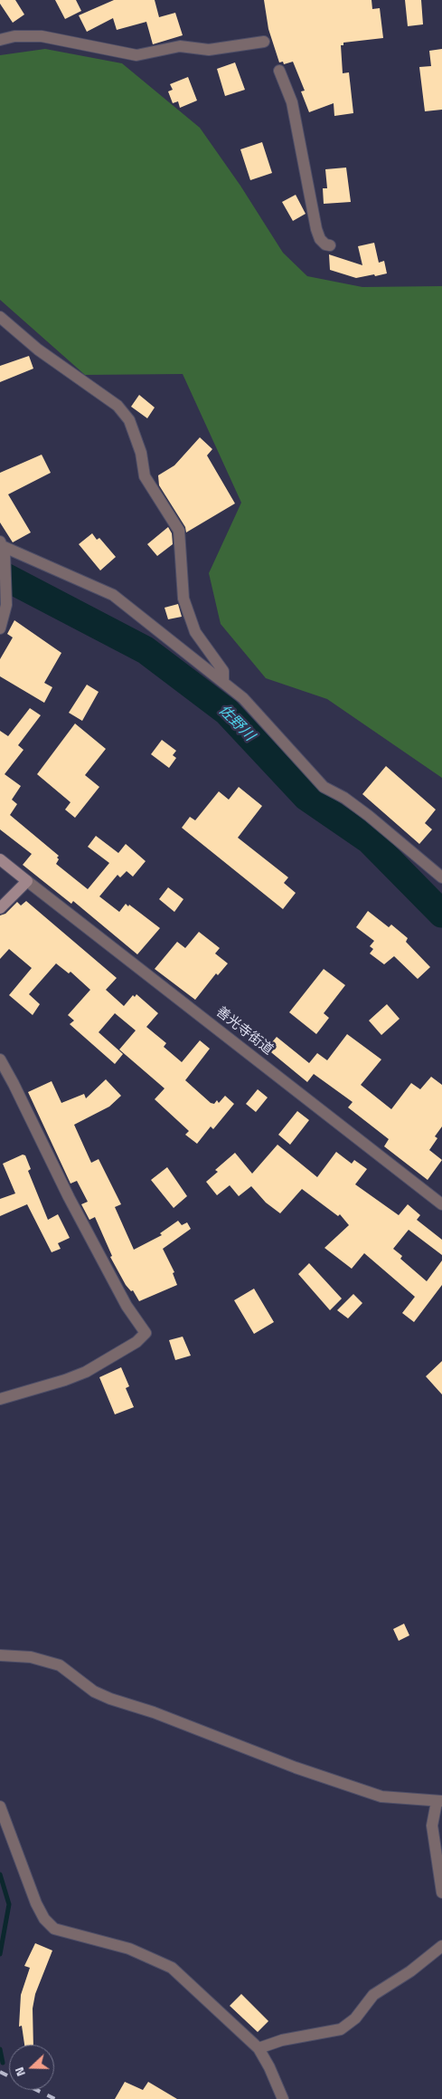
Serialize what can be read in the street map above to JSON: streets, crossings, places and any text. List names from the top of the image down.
{
  "streets": {
    "street": ["善光寺街道"]
  },
  "water": ["佐野川"],
  "north": "left"
}
